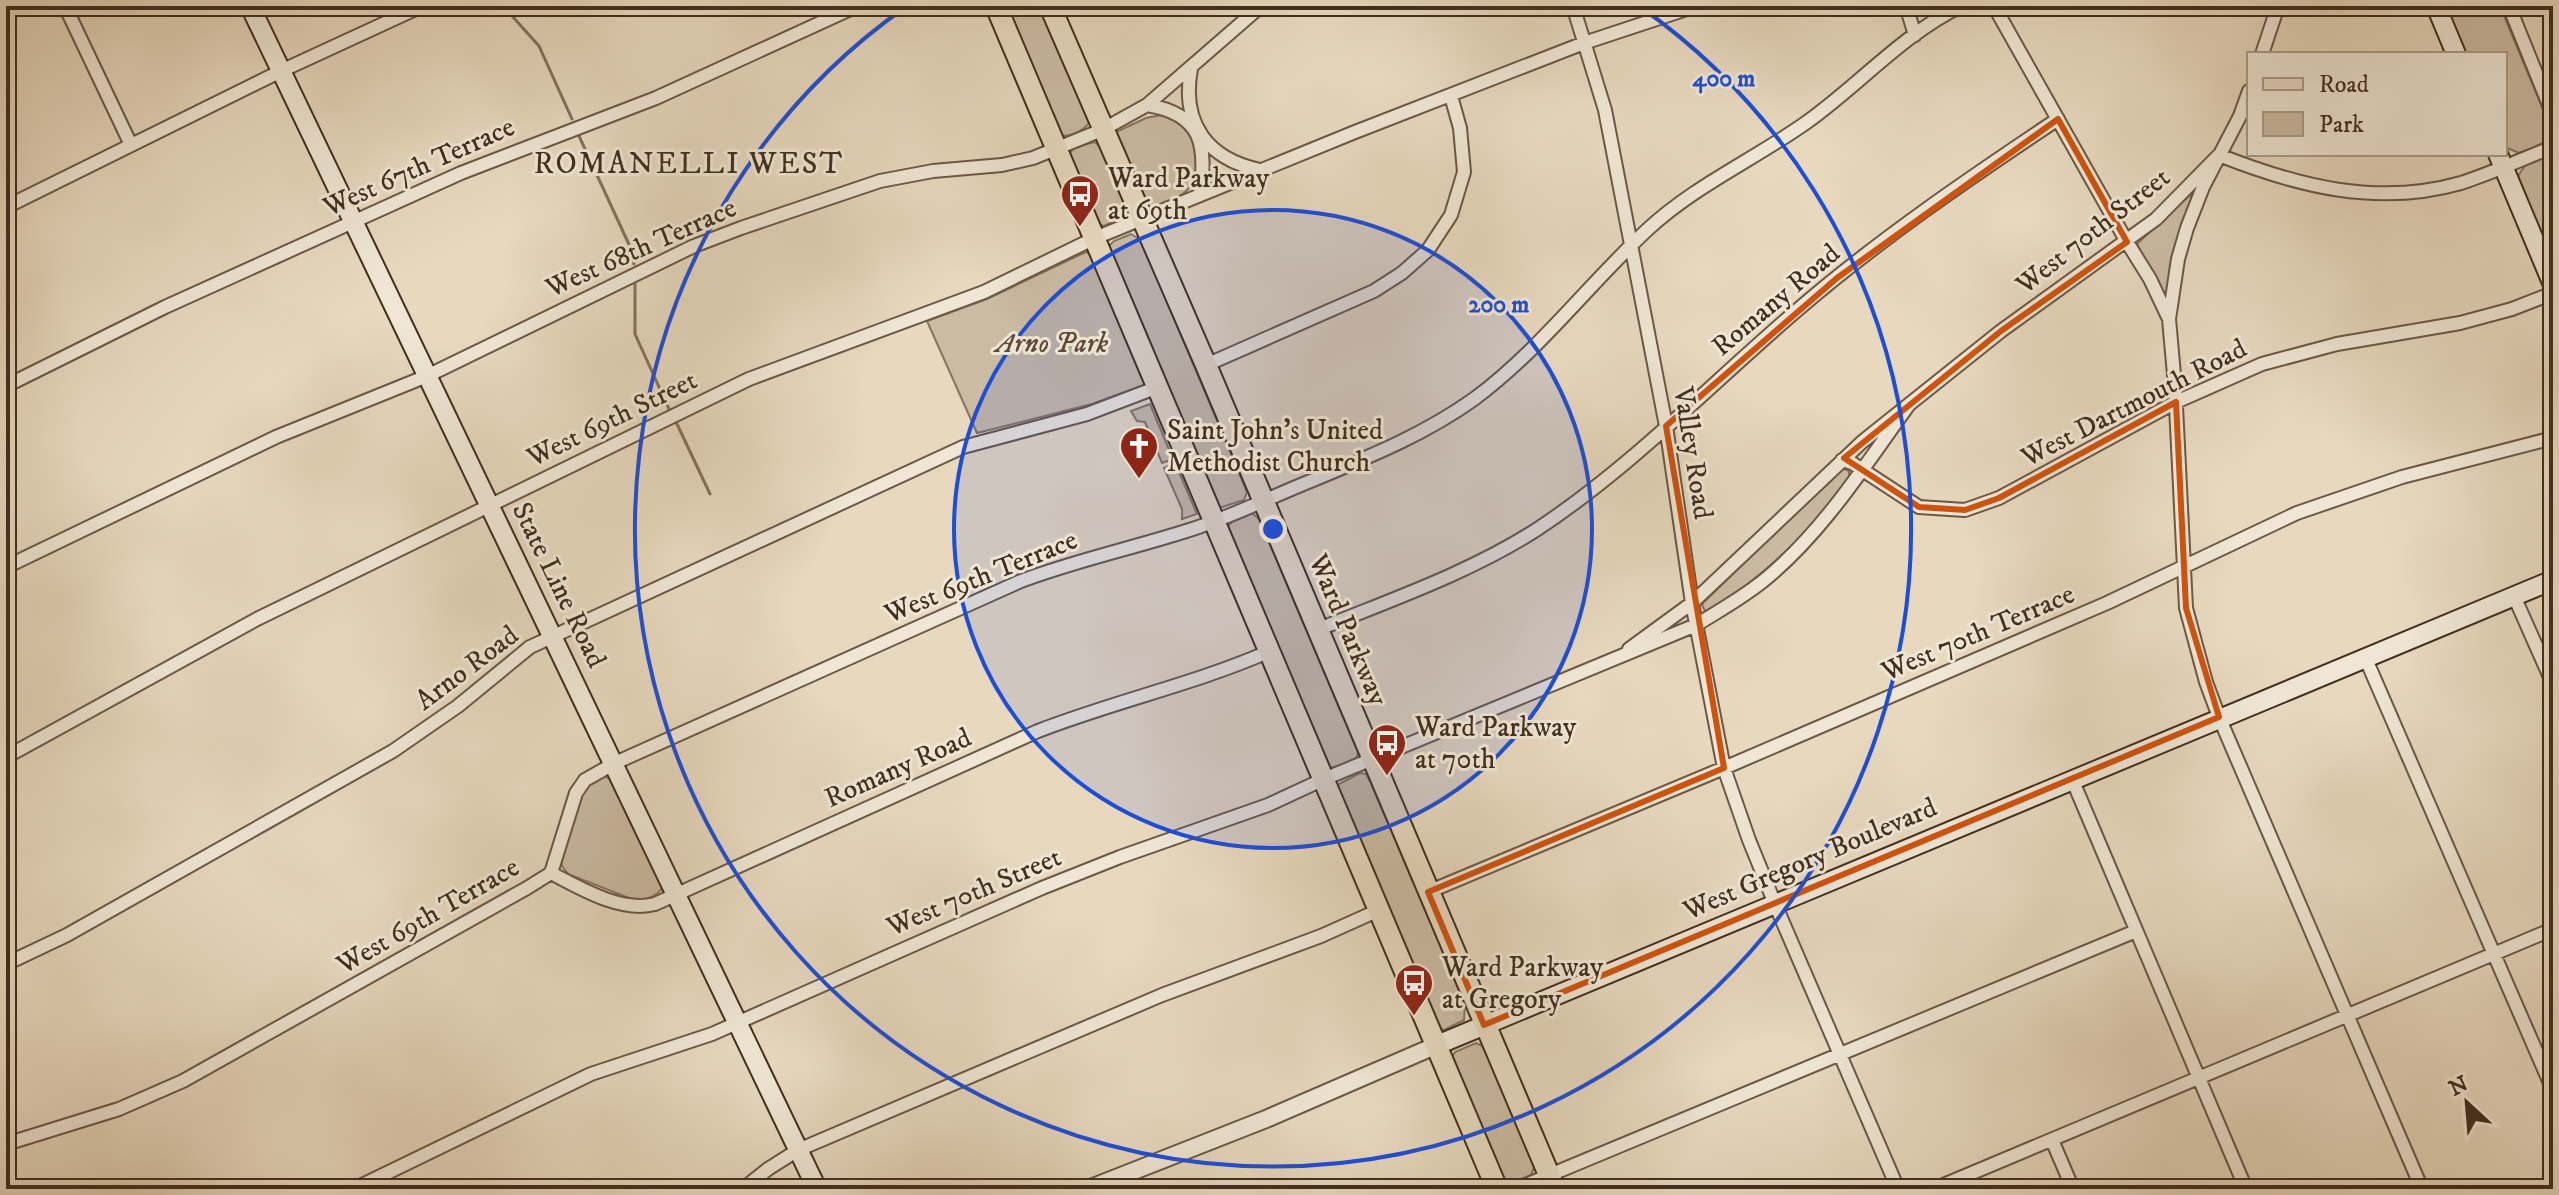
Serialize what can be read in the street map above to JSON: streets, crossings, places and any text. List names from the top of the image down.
{
  "streets": {
    "main road": ["State Line Road", "Ward Parkway", "West Gregory Boulevard"],
    "street": [
      "West 67th Terrace",
      "West 70th Street",
      "West 68th Terrace",
      "Romany Road",
      "West Dartmouth Road",
      "West 69th Street",
      "Valley Road",
      "West 69th Terrace",
      "West 70th Terrace",
      "Arno Road"
    ]
  },
  "crossings": [
    ["West 67th Terrace", "State Line Road"],
    ["West 70th Street", "West Dartmouth Road"],
    ["West 70th Street", "Valley Road"],
    ["West 70th Street", "State Line Road"],
    ["West 70th Street", "Ward Parkway"],
    ["West 68th Terrace", "State Line Road"],
    ["West 68th Terrace", "Ward Parkway"],
    ["Romany Road", "Valley Road"],
    ["Romany Road", "West 69th Terrace"],
    ["Romany Road", "State Line Road"],
    ["Romany Road", "Ward Parkway"],
    ["West 69th Street", "Valley Road"],
    ["West 69th Street", "State Line Road"],
    ["West 69th Street", "Ward Parkway"],
    ["Valley Road", "West 69th Terrace"],
    ["Valley Road", "West 70th Terrace"],
    ["Valley Road", "West Gregory Boulevard"],
    ["West 69th Terrace", "State Line Road"],
    ["West 69th Terrace", "Ward Parkway"],
    ["State Line Road", "Arno Road"],
    ["Ward Parkway", "West 70th Terrace"],
    ["Ward Parkway", "West Gregory Boulevard"]
  ],
  "districts": ["ROMANELLI WEST"],
  "parks": ["Arno Park"],
  "places": {
    "bus stop": ["Ward Parkway at 69th", "Ward Parkway at 70th", "Ward Parkway at Gregory"],
    "church": ["Saint John's United Methodist Church"]
  },
  "legend": ["Road", "Park"],
  "north": "top left",
  "rings": ["400 m", "200 m"]
}
